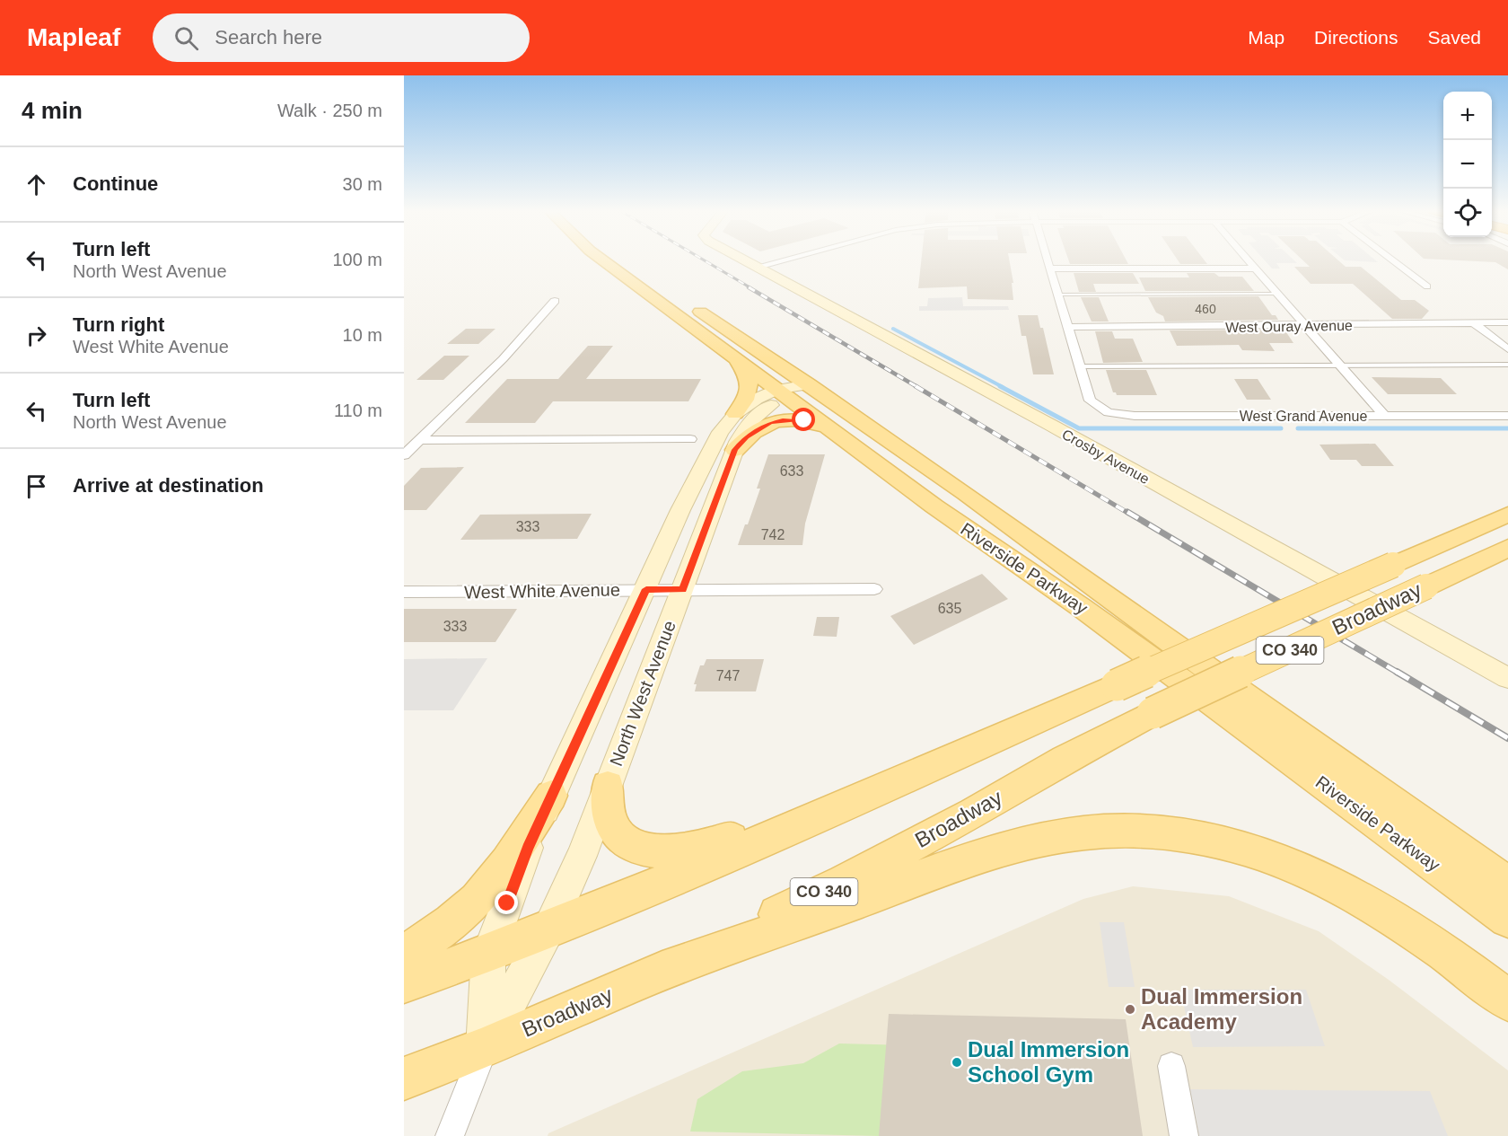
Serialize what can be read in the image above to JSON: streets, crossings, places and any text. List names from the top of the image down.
{
  "streets": {
    "main road": ["Riverside Parkway", "Broadway", "CO 340"],
    "street": [
      "West Ouray Avenue",
      "West Grand Avenue",
      "Crosby Avenue",
      "West White Avenue",
      "North West Avenue"
    ]
  },
  "crossings": [
    ["Riverside Parkway", "North West Avenue"],
    ["West White Avenue", "North West Avenue"],
    ["Broadway", "North West Avenue"]
  ],
  "places": ["Dual Immersion Academy", "Dual Immersion School Gym"],
  "house_numbers": [
    "460",
    "633",
    "333",
    "742",
    "635",
    "333",
    "747"
  ],
  "page": {
    "header": "Mapleaf",
    "search": "Search here",
    "nav": ["Map", "Directions", "Saved"],
    "heading": ["4 min", "Walk · 250 m"],
    "map_buttons": ["+", "−"],
    "list": [
      ["Continue", "30 m"],
      ["Turn left", "North West Avenue", "100 m"],
      ["Turn right", "West White Avenue", "10 m"],
      ["Turn left", "North West Avenue", "110 m"],
      "Arrive at destination"
    ]
  }
}
